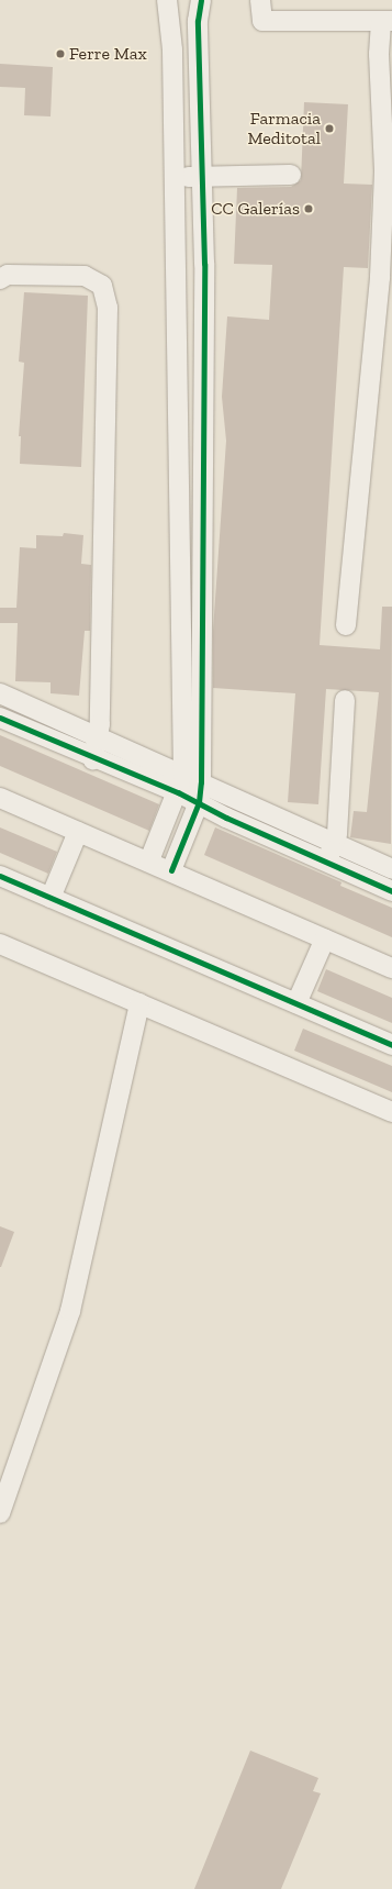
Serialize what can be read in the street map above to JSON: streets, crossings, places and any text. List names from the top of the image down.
{
  "places": ["Ferre Max", "Farmacia Meditotal", "CC Galerías"]
}
